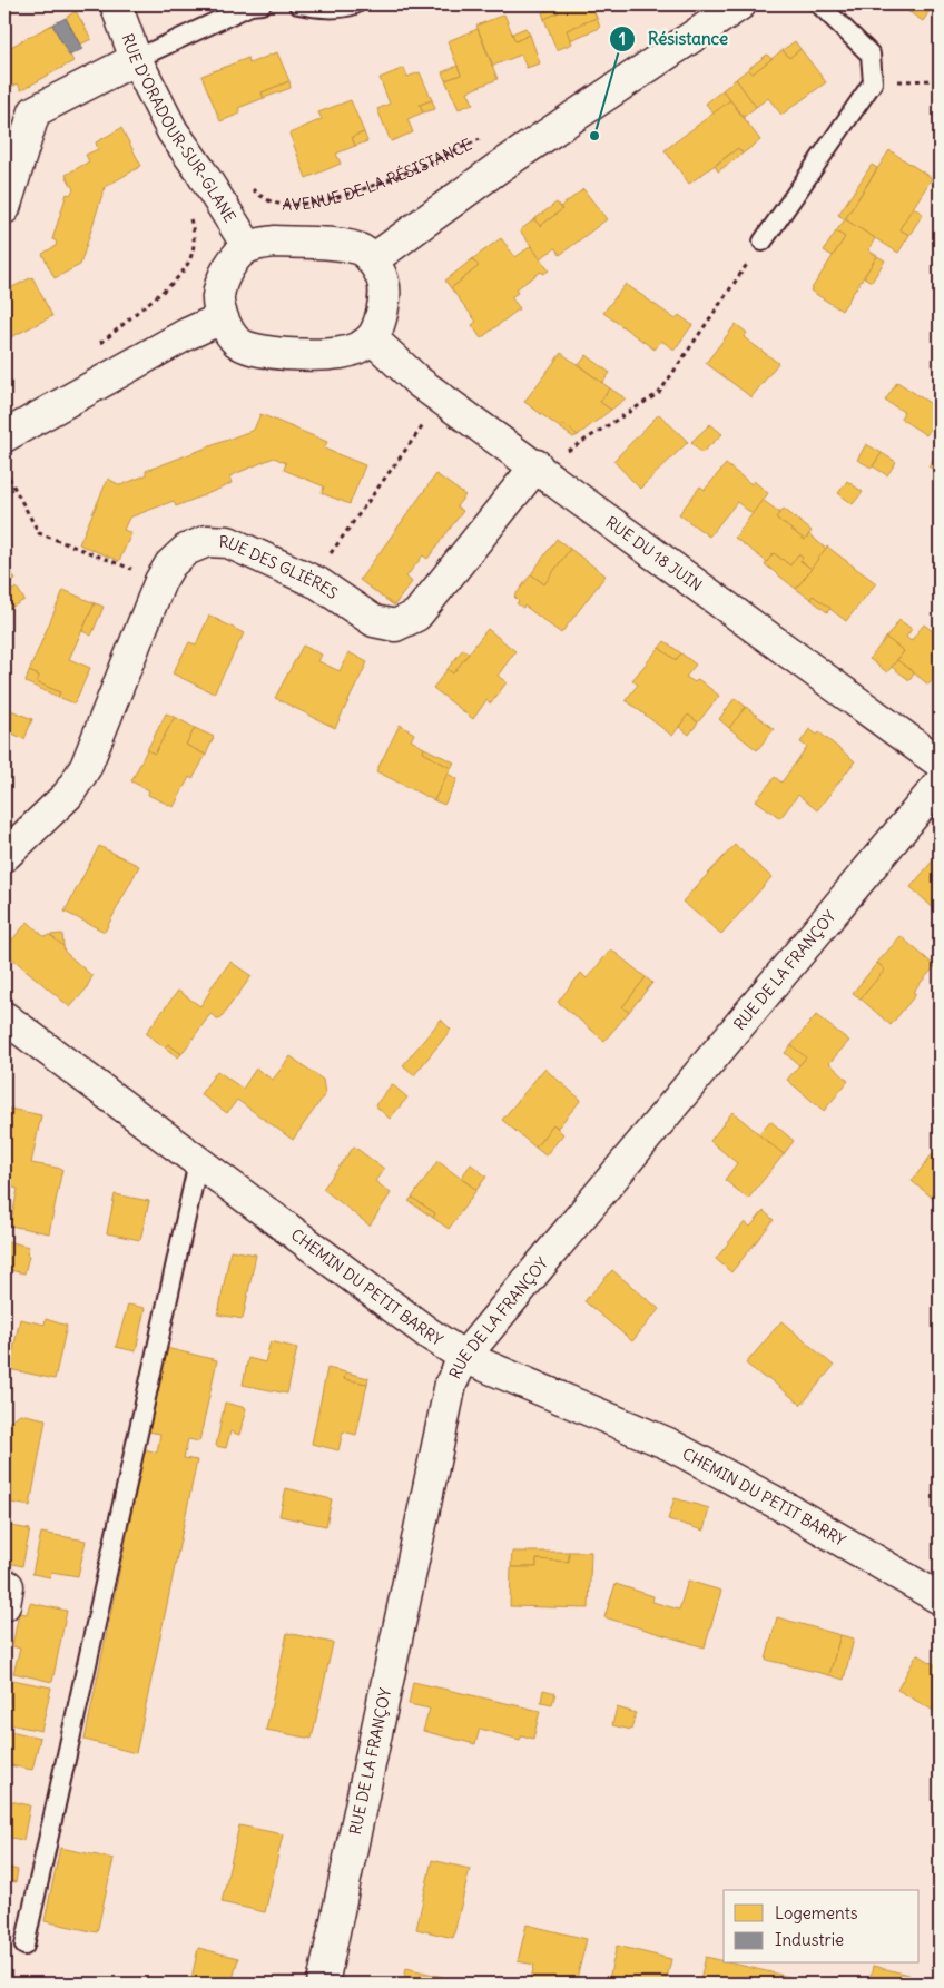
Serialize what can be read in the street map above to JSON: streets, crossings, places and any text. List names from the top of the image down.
{
  "streets": {
    "street": [
      "RUE D'ORADOUR-SUR-GLANE",
      "RUE DU 18 JUIN",
      "RUE DES GLIÈRES",
      "RUE DE LA FRANÇOY",
      "CHEMIN DU PETIT BARRY"
    ],
    "path": ["AVENUE DE LA RÉSISTANCE"]
  },
  "crossings": [
    ["RUE D'ORADOUR-SUR-GLANE", "RUE DU 18 JUIN"],
    ["RUE DU 18 JUIN", "RUE DES GLIÈRES"],
    ["RUE DE LA FRANÇOY", "CHEMIN DU PETIT BARRY"]
  ],
  "places": ["Résistance"],
  "legend": ["Logements", "Industrie"]
}
